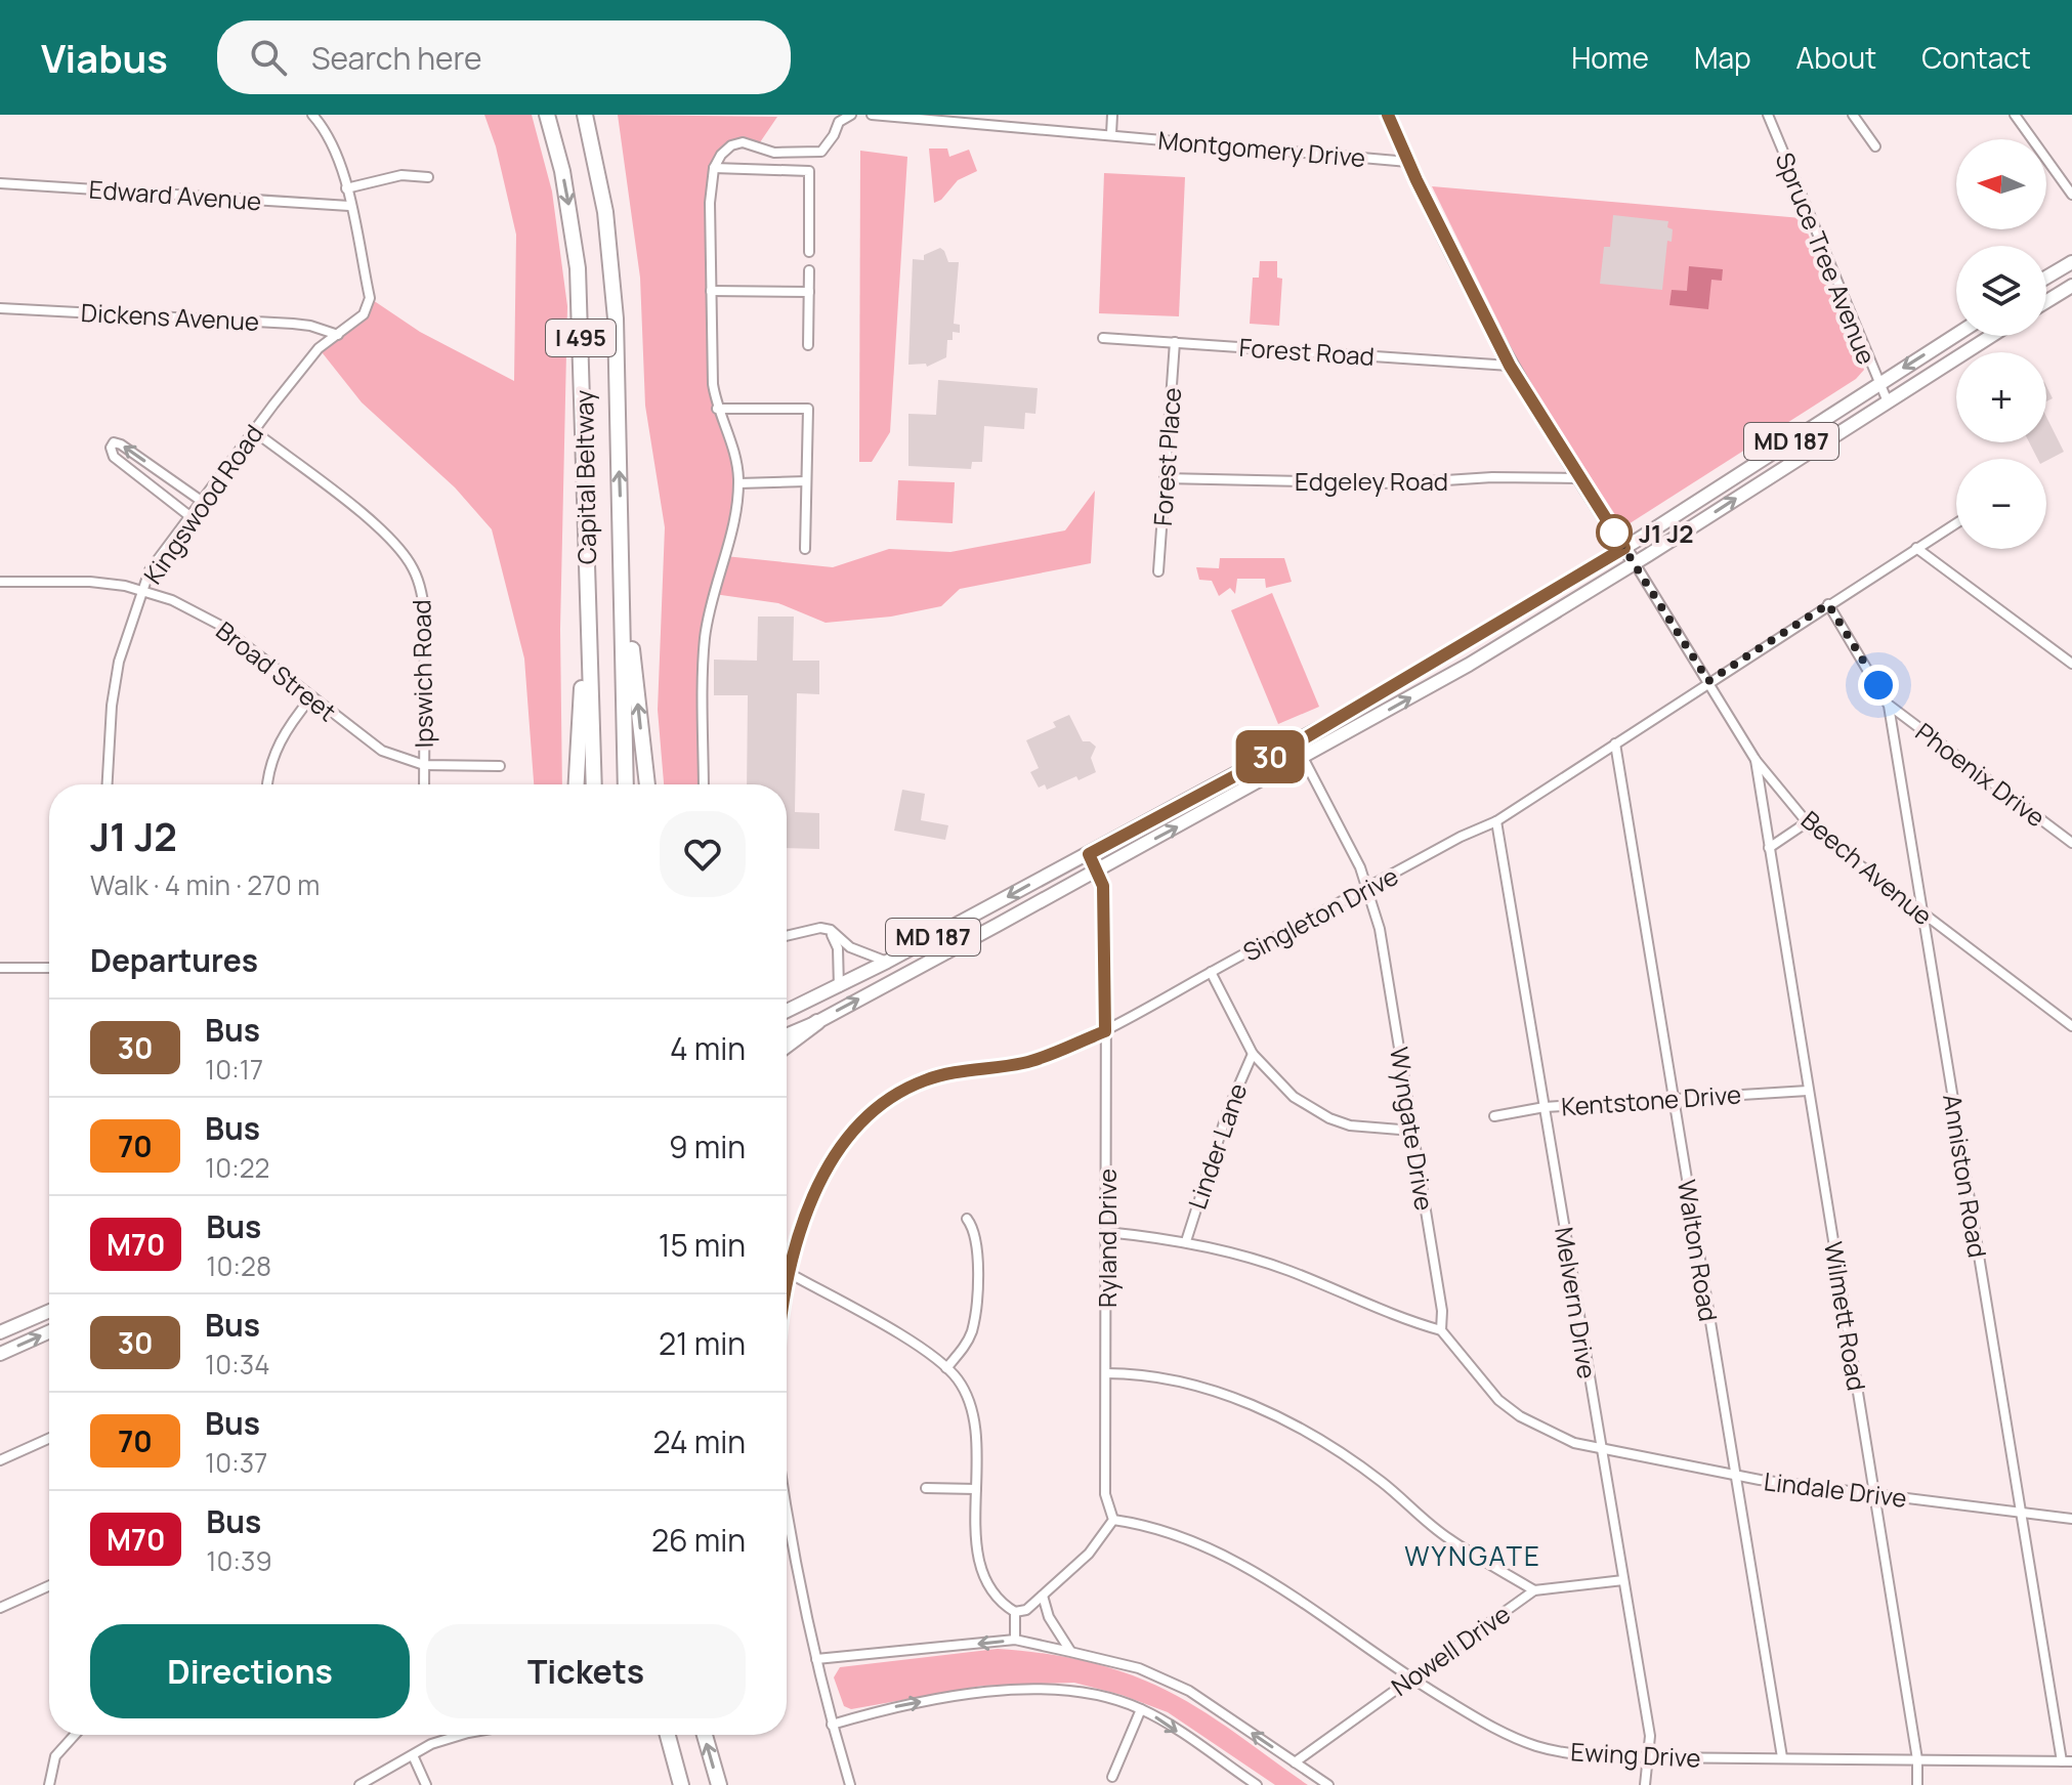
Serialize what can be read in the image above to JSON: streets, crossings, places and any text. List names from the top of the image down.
{
  "streets": {
    "highway": ["I 495", "Capital Beltway"],
    "main road": ["MD 187", "Beech Avenue"],
    "street": [
      "Montgomery Drive",
      "Edward Avenue",
      "Spruce Tree Avenue",
      "Dickens Avenue",
      "Forest Road",
      "Forest Place",
      "Edgeley Road",
      "Kingswood Road",
      "Broad Street",
      "Ipswich Road",
      "Phoenix Drive",
      "Singleton Drive",
      "Kentstone Drive",
      "Wyngate Drive",
      "Linder Lane",
      "Anniston Road",
      "Ryland Drive",
      "Walton Road",
      "Melvern Drive",
      "Wilmett Road",
      "Lindale Drive",
      "Nowell Drive",
      "Ewing Drive"
    ]
  },
  "crossings": [
    ["Montgomery Drive", "Beech Avenue"],
    ["Edward Avenue", "Kingswood Road"],
    ["Spruce Tree Avenue", "MD 187"],
    ["Dickens Avenue", "Kingswood Road"],
    ["Forest Road", "Forest Place"],
    ["Forest Road", "Beech Avenue"],
    ["MD 187", "Beech Avenue"],
    ["MD 187", "Wyngate Drive"],
    ["MD 187", "Ryland Drive"],
    ["Forest Place", "Edgeley Road"],
    ["Edgeley Road", "Beech Avenue"],
    ["Kingswood Road", "Broad Street"],
    ["Kingswood Road", "Ipswich Road"],
    ["Broad Street", "Ipswich Road"],
    ["Phoenix Drive", "Anniston Road"],
    ["Beech Avenue", "Singleton Drive"],
    ["Beech Avenue", "Anniston Road"],
    ["Beech Avenue", "Wilmett Road"],
    ["Singleton Drive", "Wyngate Drive"],
    ["Singleton Drive", "Anniston Road"],
    ["Singleton Drive", "Ryland Drive"],
    ["Singleton Drive", "Walton Road"],
    ["Singleton Drive", "Melvern Drive"],
    ["Kentstone Drive", "Walton Road"],
    ["Kentstone Drive", "Melvern Drive"],
    ["Kentstone Drive", "Wilmett Road"],
    ["Anniston Road", "Lindale Drive"],
    ["Anniston Road", "Ewing Drive"],
    ["Ryland Drive", "Ewing Drive"],
    ["Walton Road", "Lindale Drive"],
    ["Walton Road", "Ewing Drive"],
    ["Melvern Drive", "Lindale Drive"],
    ["Melvern Drive", "Nowell Drive"],
    ["Melvern Drive", "Ewing Drive"],
    ["Wilmett Road", "Lindale Drive"],
    ["Wilmett Road", "Ewing Drive"],
    ["Nowell Drive", "Ewing Drive"]
  ],
  "districts": ["WYNGATE"],
  "places": ["J1 J2"],
  "lines": ["bus line 30"],
  "north": "left",
  "page": {
    "header": "Viabus",
    "search": "Search here",
    "nav": [
      "Home",
      "Map",
      "About",
      "Contact"
    ],
    "on_map": "30",
    "map_buttons": ["+", "−"],
    "heading": [
      ["J1 J2", "Walk · 4 min · 270 m"],
      "Departures"
    ],
    "list": [
      {
        "mark": "30",
        "name": "Bus",
        "note": "10:17",
        "value": "4 min"
      },
      {
        "mark": "70",
        "name": "Bus",
        "note": "10:22",
        "value": "9 min"
      },
      {
        "mark": "M70",
        "name": "Bus",
        "note": "10:28",
        "value": "15 min"
      },
      {
        "mark": "30",
        "name": "Bus",
        "note": "10:34",
        "value": "21 min"
      },
      {
        "mark": "70",
        "name": "Bus",
        "note": "10:37",
        "value": "24 min"
      },
      {
        "mark": "M70",
        "name": "Bus",
        "note": "10:39",
        "value": "26 min"
      }
    ],
    "buttons": ["Directions", "Tickets"]
  }
}
